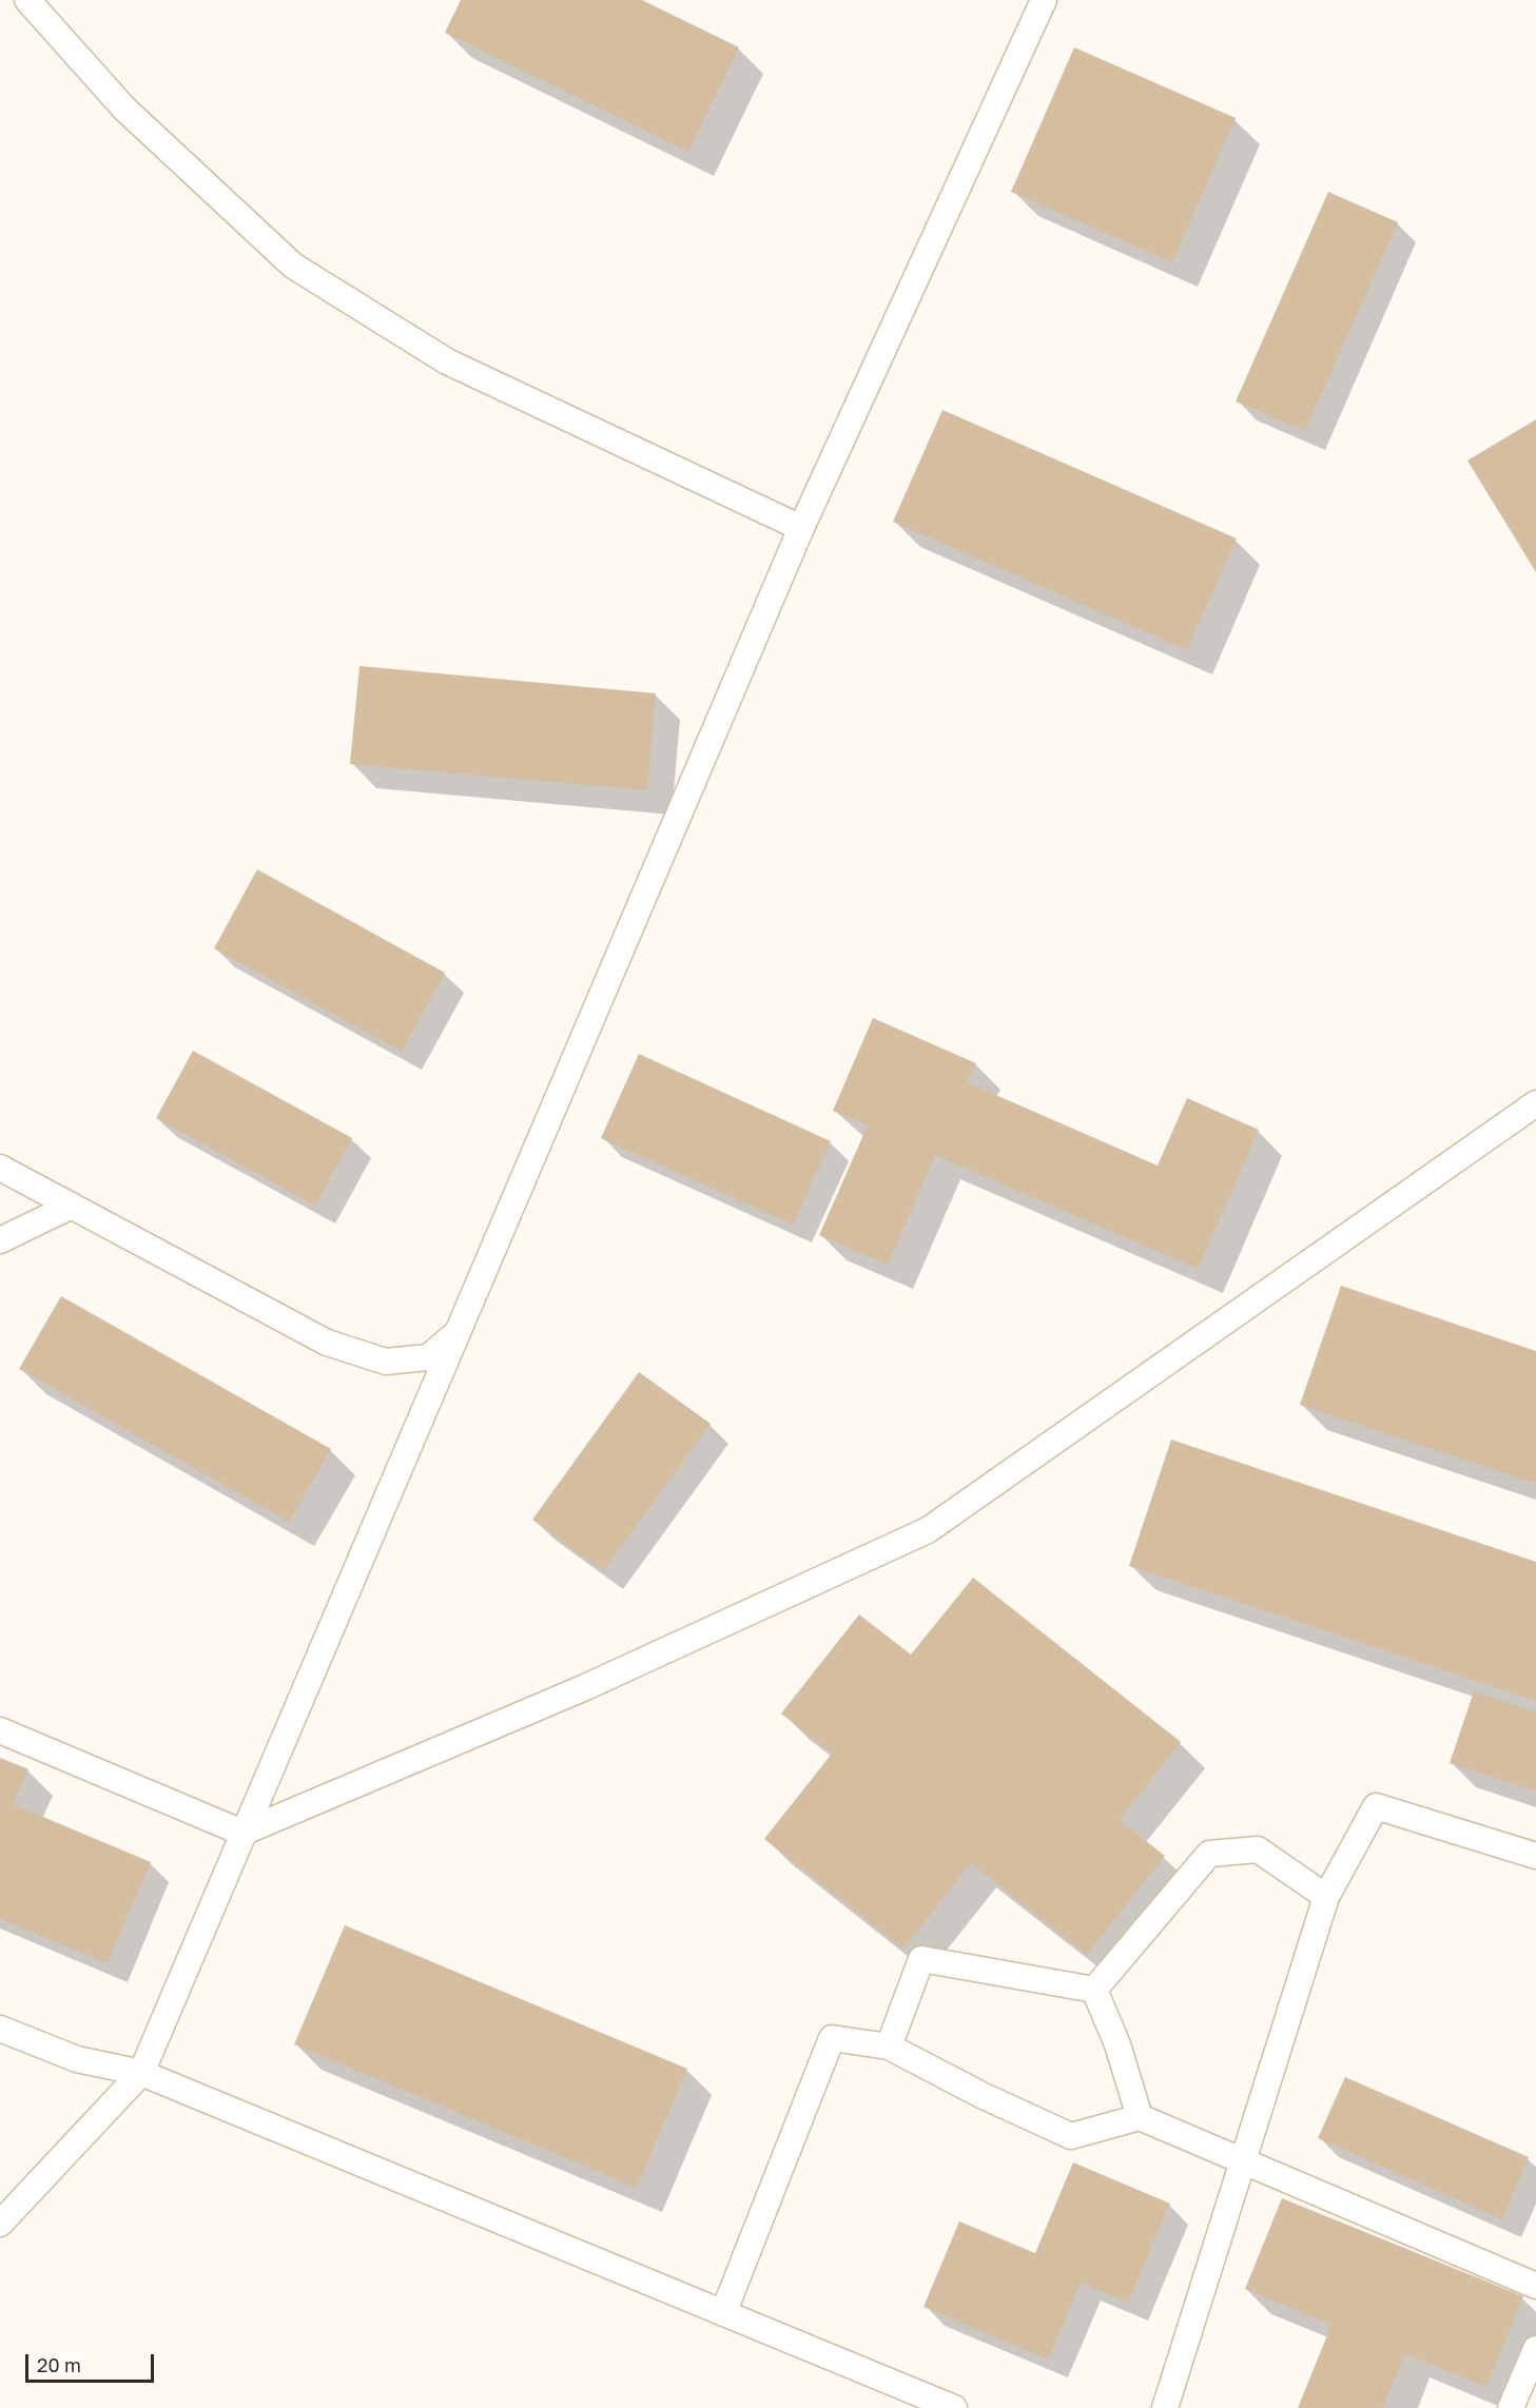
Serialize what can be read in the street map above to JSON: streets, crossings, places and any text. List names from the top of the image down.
{
  "scale_bar": "20 m"
}
